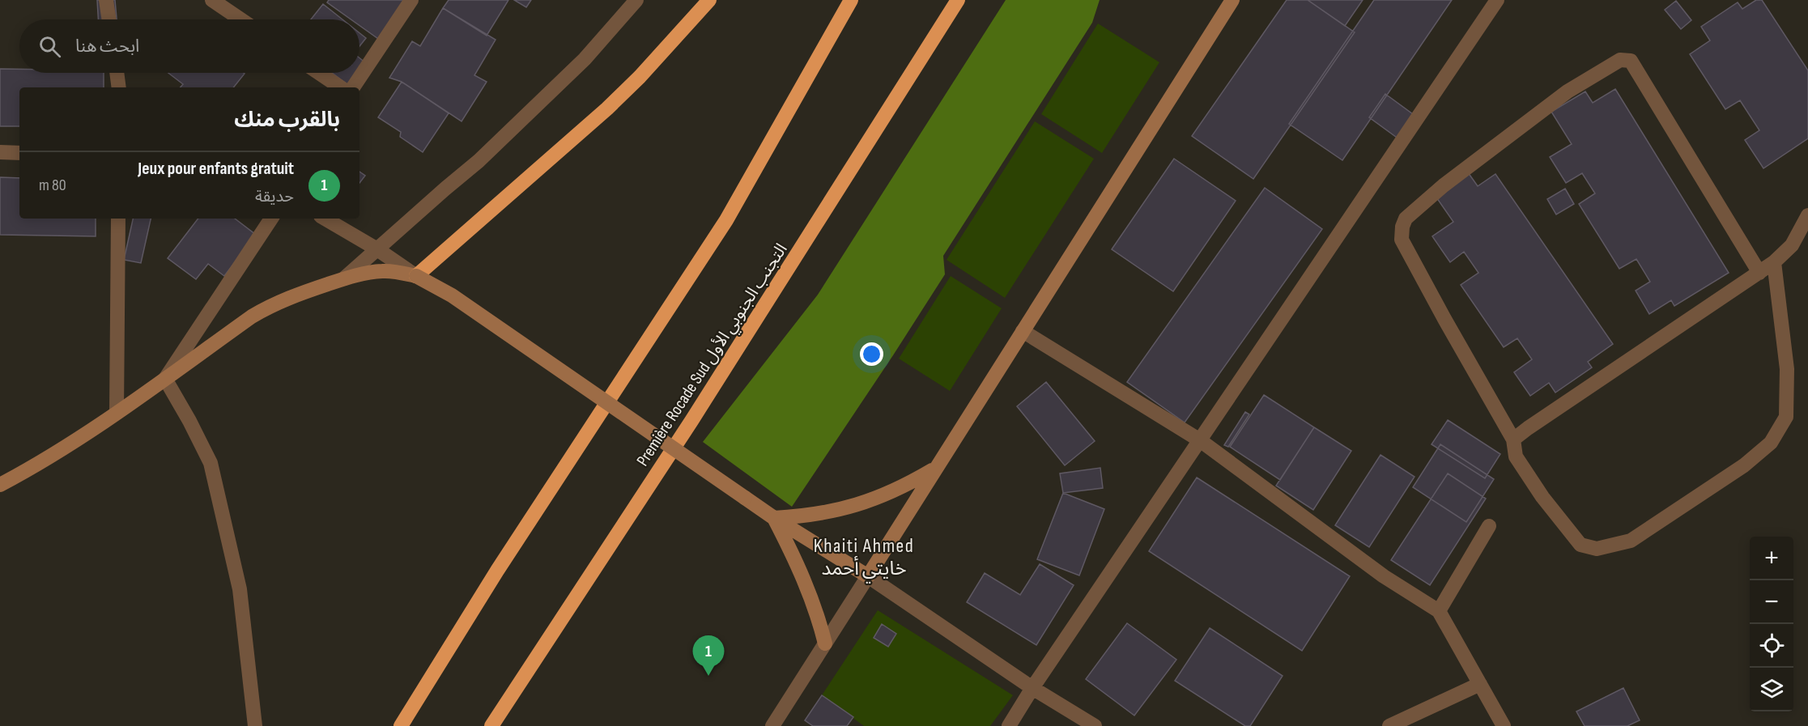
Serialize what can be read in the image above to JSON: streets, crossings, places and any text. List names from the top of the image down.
{
  "streets": {
    "highway": ["Première Rocade Sud التجنب الجنوبي الأول"]
  },
  "districts": ["Khaiti Ahmed خايتي أحمد"],
  "page": {
    "search": "ابحث هنا",
    "heading": "بالقرب منك",
    "list": [
      {
        "mark": "1",
        "name": "Jeux pour enfants gratuit",
        "note": "حديقة",
        "value": "80 m"
      }
    ],
    "map_buttons": ["+", "−"],
    "pins": "1"
  }
}
